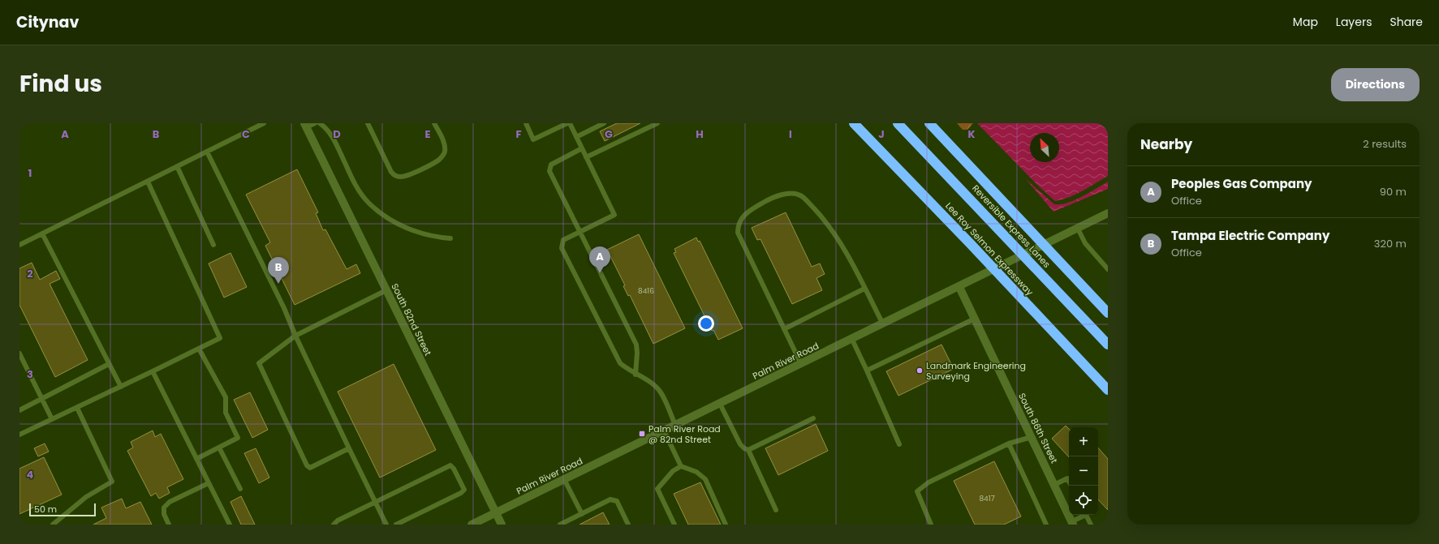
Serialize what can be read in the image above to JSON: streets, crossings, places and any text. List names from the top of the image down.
{
  "streets": {
    "highway": ["Reversible Express Lanes", "Lee Roy Selmon Expressway"],
    "street": ["South 82nd Street", "Palm River Road", "South 86th Street"]
  },
  "crossings": [
    ["South 82nd Street", "Palm River Road"],
    ["Palm River Road", "South 86th Street"]
  ],
  "places": {
    "other": ["Landmark Engineering Surveying"],
    "transit": ["Palm River Road @ 82nd Street"]
  },
  "house_numbers": ["8416", "8417"],
  "scale_bar": "50 m",
  "north": "top left",
  "page": {
    "header": "Citynav",
    "nav": ["Map", "Layers", "Share"],
    "title": "Find us",
    "buttons": "Directions",
    "heading": ["Nearby", "2 results"],
    "list": [
      {
        "mark": "A",
        "name": "Peoples Gas Company",
        "note": "Office",
        "value": "90 m"
      },
      {
        "mark": "B",
        "name": "Tampa Electric Company",
        "note": "Office",
        "value": "320 m"
      }
    ],
    "pins": ["A", "B"],
    "map_buttons": ["+", "−"],
    "scale": "50 m"
  },
  "grid": {
    "columns": [
      "A",
      "B",
      "C",
      "D",
      "E",
      "F",
      "G",
      "H",
      "I",
      "J",
      "K"
    ],
    "rows": [
      "1",
      "2",
      "3",
      "4"
    ]
  }
}
